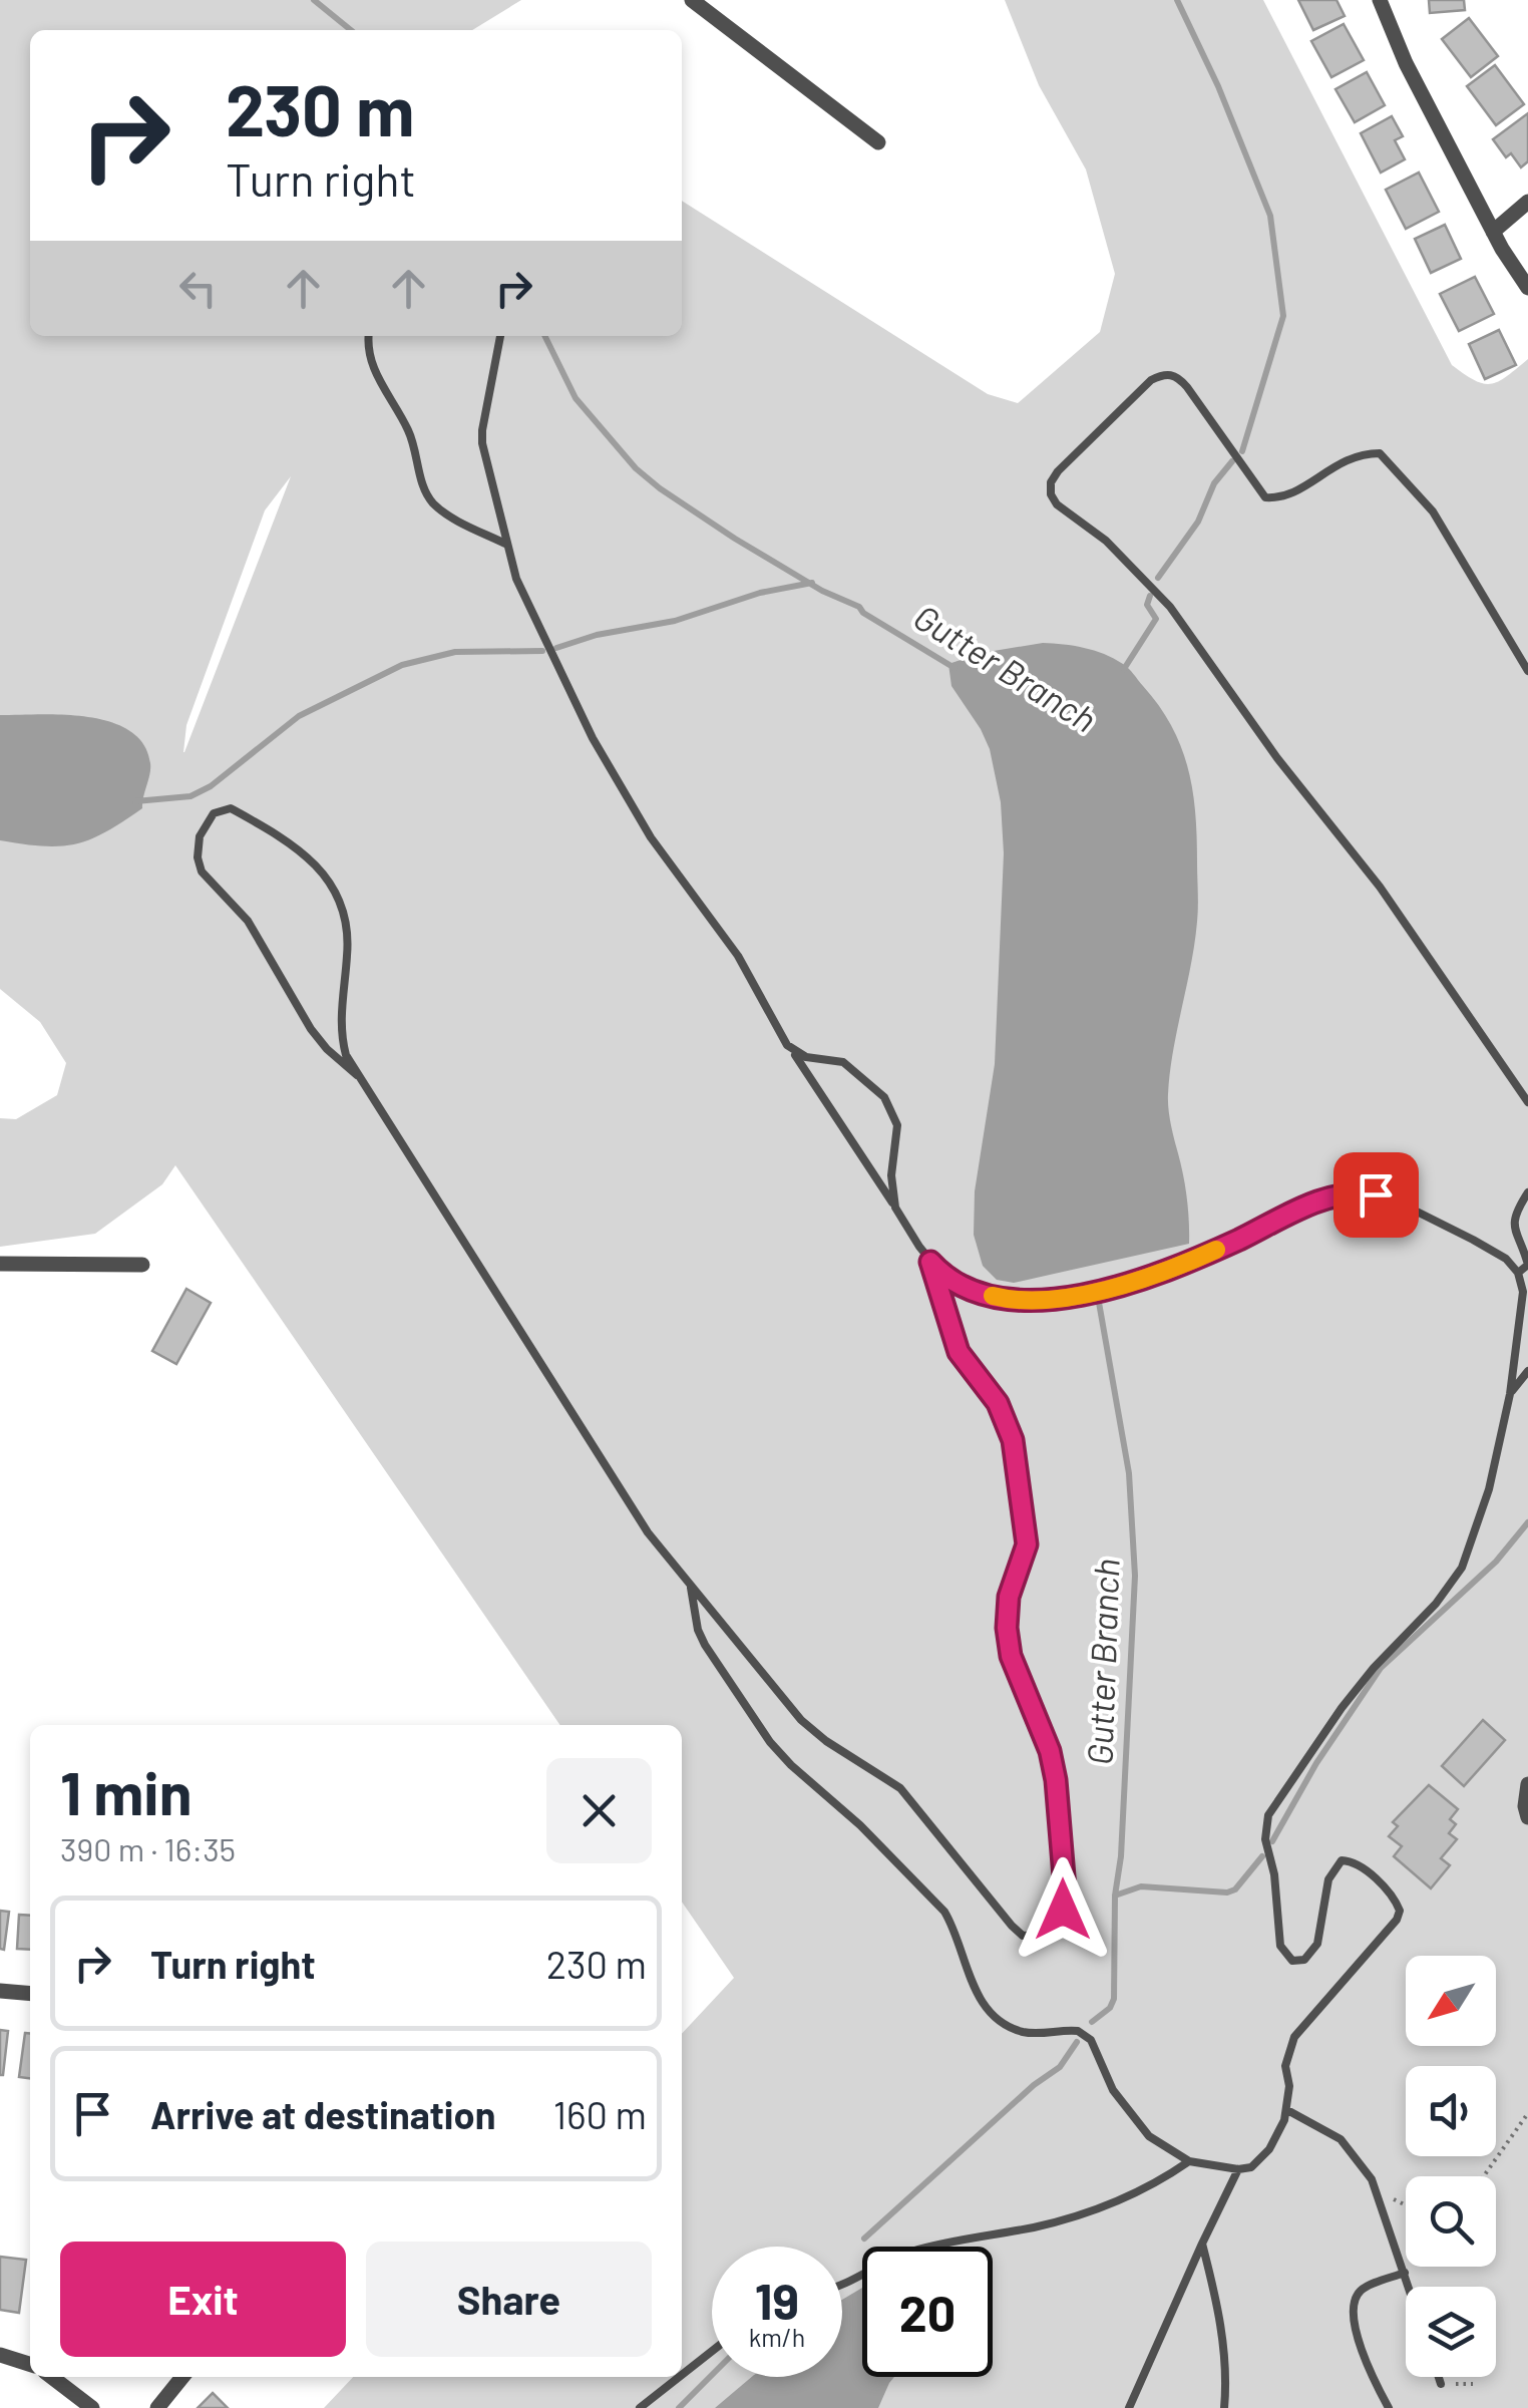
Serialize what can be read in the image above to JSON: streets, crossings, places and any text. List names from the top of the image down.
{
  "water": ["Gutter Branch"],
  "north": "bottom left",
  "page": {
    "turn": ["230 m", "Turn right"],
    "heading": ["1 min", "390 m · 16:35"],
    "list": [
      {
        "name": "Turn right",
        "value": "230 m"
      },
      {
        "name": "Arrive at destination",
        "value": "160 m"
      }
    ],
    "buttons": ["Exit", "Share"],
    "speed": "19 km/h",
    "limit": "20"
  }
}
